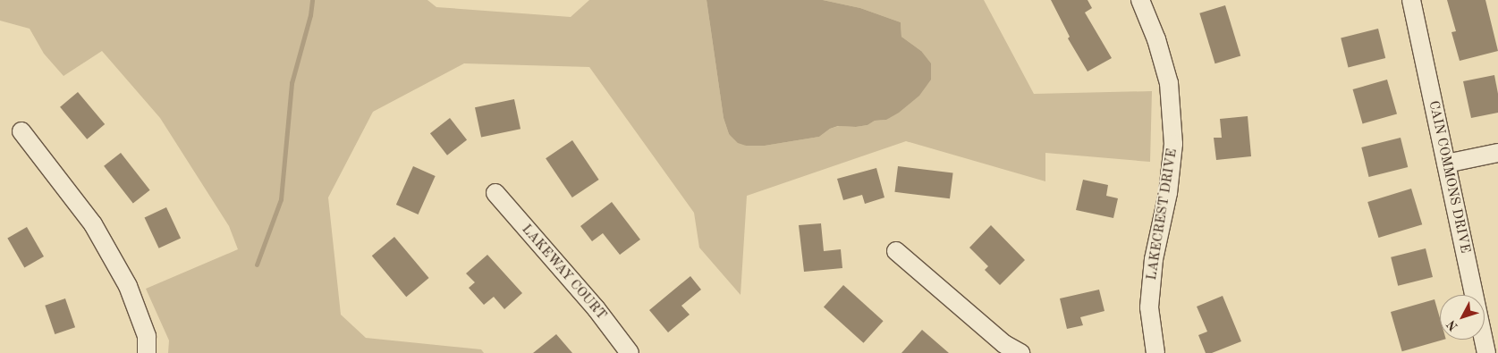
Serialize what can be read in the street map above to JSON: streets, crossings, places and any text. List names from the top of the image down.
{
  "streets": {
    "street": ["CAIN COMMONS DRIVE", "LAKECREST DRIVE", "LAKEWAY COURT"]
  },
  "north": "bottom left"
}
